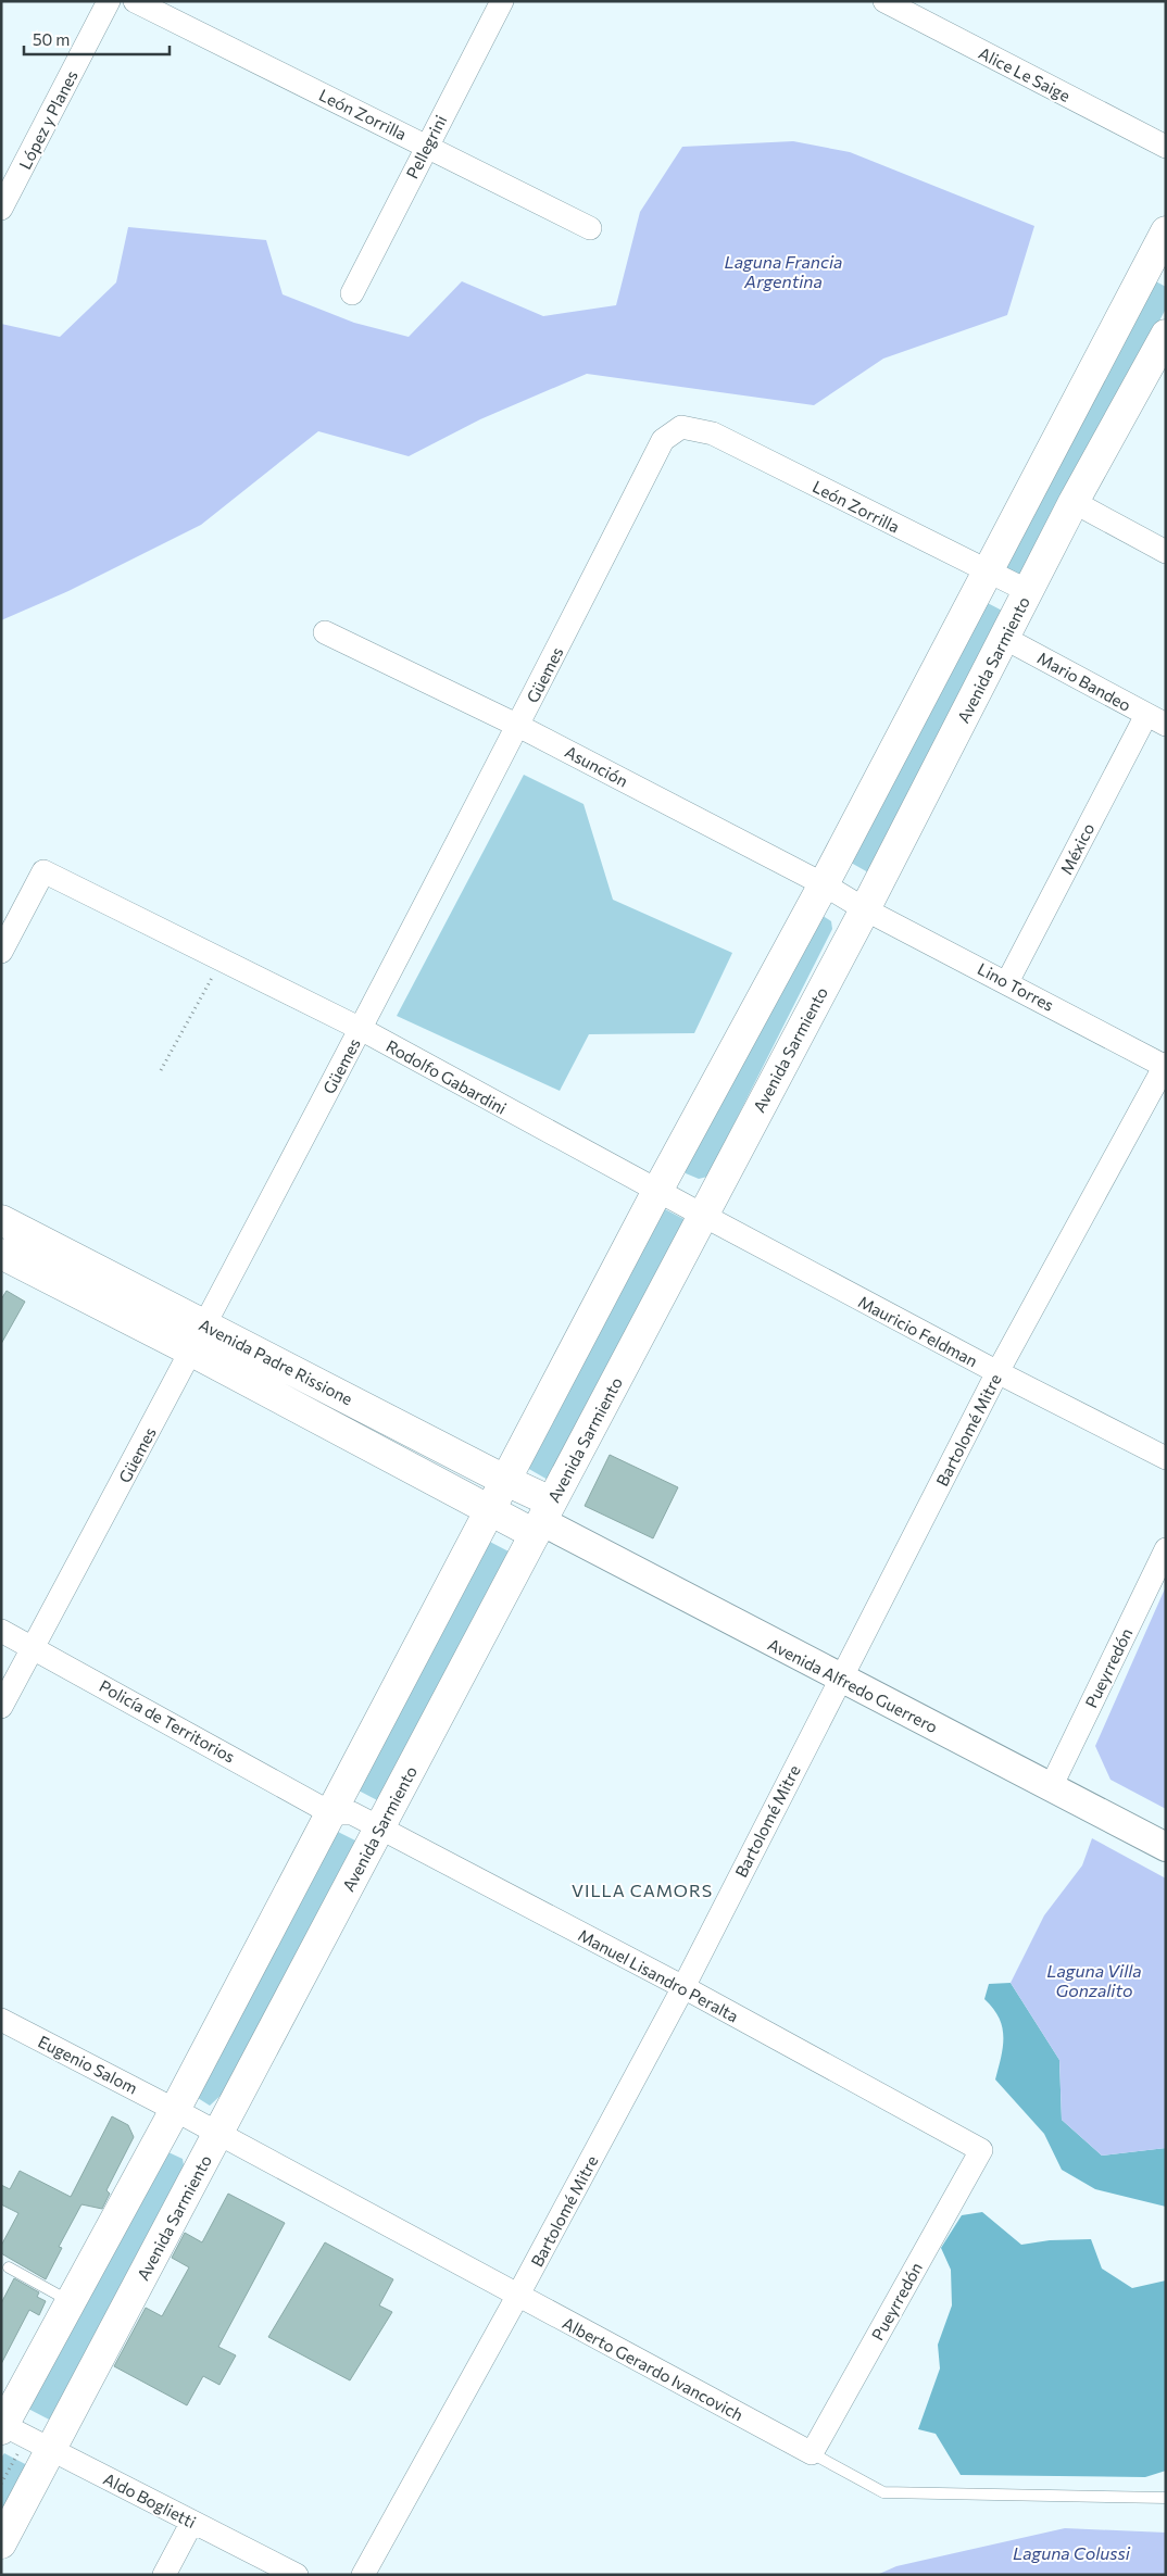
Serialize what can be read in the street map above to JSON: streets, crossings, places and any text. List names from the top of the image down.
{
  "streets": {
    "main road": ["Avenida Sarmiento", "Avenida Padre Rissione"],
    "street": [
      "Alice Le Saige",
      "León Zorrilla",
      "López y Planes",
      "Pellegrini",
      "Güemes",
      "Mario Bandeo",
      "Asunción",
      "México",
      "Lino Torres",
      "Rodolfo Gabardini",
      "Mauricio Feldman",
      "Bartolomé Mitre",
      "Pueyrredón",
      "Avenida Alfredo Guerrero",
      "Policía de Territorios",
      "Manuel Lisandro Peralta",
      "Eugenio Salom",
      "Alberto Gerardo Ivancovich",
      "Aldo Boglietti"
    ]
  },
  "crossings": [
    ["León Zorrilla", "Pellegrini"],
    ["León Zorrilla", "Avenida Sarmiento"],
    ["León Zorrilla", "Güemes"],
    ["Avenida Sarmiento", "Mario Bandeo"],
    ["Avenida Sarmiento", "Asunción"],
    ["Avenida Sarmiento", "Lino Torres"],
    ["Avenida Sarmiento", "Rodolfo Gabardini"],
    ["Avenida Sarmiento", "Mauricio Feldman"],
    ["Avenida Sarmiento", "Avenida Padre Rissione"],
    ["Avenida Sarmiento", "Avenida Alfredo Guerrero"],
    ["Avenida Sarmiento", "Manuel Lisandro Peralta"],
    ["Avenida Sarmiento", "Alberto Gerardo Ivancovich"],
    ["Avenida Sarmiento", "Aldo Boglietti"],
    ["Güemes", "Asunción"],
    ["Güemes", "Rodolfo Gabardini"],
    ["Güemes", "Avenida Padre Rissione"],
    ["Güemes", "Policía de Territorios"],
    ["Mario Bandeo", "México"],
    ["Asunción", "Lino Torres"],
    ["México", "Lino Torres"],
    ["Lino Torres", "Bartolomé Mitre"],
    ["Rodolfo Gabardini", "Mauricio Feldman"],
    ["Mauricio Feldman", "Bartolomé Mitre"],
    ["Avenida Padre Rissione", "Avenida Alfredo Guerrero"],
    ["Bartolomé Mitre", "Avenida Alfredo Guerrero"],
    ["Bartolomé Mitre", "Manuel Lisandro Peralta"],
    ["Bartolomé Mitre", "Alberto Gerardo Ivancovich"],
    ["Pueyrredón", "Avenida Alfredo Guerrero"],
    ["Pueyrredón", "Manuel Lisandro Peralta"],
    ["Pueyrredón", "Alberto Gerardo Ivancovich"],
    ["Policía de Territorios", "Manuel Lisandro Peralta"],
    ["Eugenio Salom", "Alberto Gerardo Ivancovich"]
  ],
  "districts": ["VILLA CAMORS"],
  "water": ["Laguna Francia Argentina", "Laguna Villa Gonzalito", "Laguna Colussi"],
  "scale_bar": "50 m"
}
